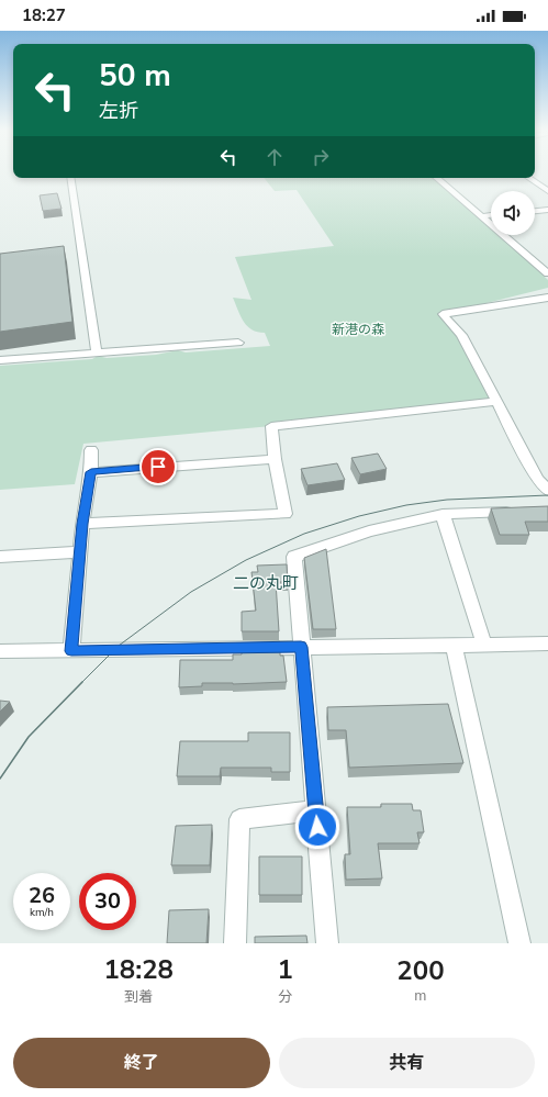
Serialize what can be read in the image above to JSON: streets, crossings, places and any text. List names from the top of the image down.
{
  "districts": ["二の丸町"],
  "parks": ["新港の森"],
  "page": {
    "status": "18:27",
    "turn": ["50 m", "左折"],
    "speed": "26 km/h",
    "limit": "30",
    "eta": [
      "18:28",
      "到着",
      "1",
      "分",
      "200",
      "m"
    ],
    "buttons": ["終了", "共有"]
  }
}
